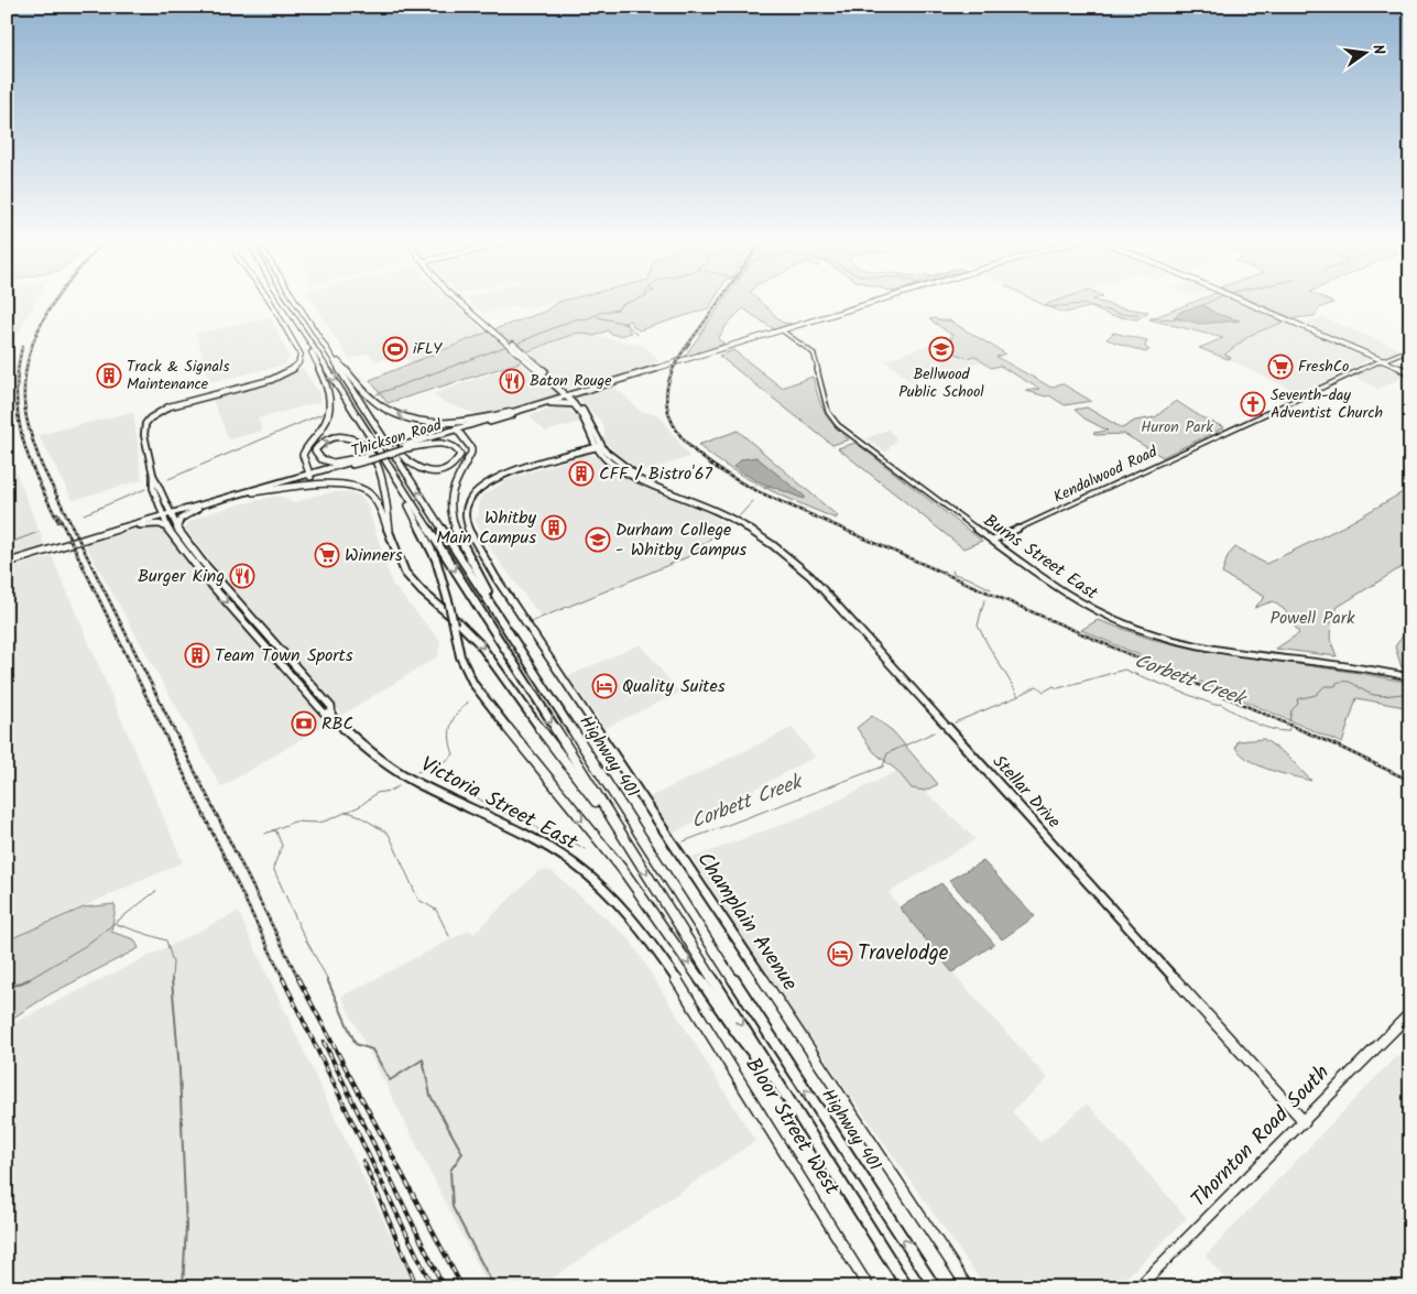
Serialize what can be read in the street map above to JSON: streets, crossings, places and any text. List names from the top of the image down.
{
  "streets": {
    "highway": ["Highway 401"],
    "main road": [
      "Thickson Road",
      "Stellar Drive",
      "Victoria Street East",
      "Champlain Avenue",
      "Bloor Street West",
      "Thornton Road South"
    ],
    "street": ["Kendalwood Road", "Burns Street East"]
  },
  "crossings": [
    ["Thickson Road", "Burns Street East"],
    ["Thickson Road", "Stellar Drive"],
    ["Thickson Road", "Victoria Street East"],
    ["Kendalwood Road", "Burns Street East"],
    ["Stellar Drive", "Champlain Avenue"],
    ["Stellar Drive", "Thornton Road South"],
    ["Victoria Street East", "Bloor Street West"]
  ],
  "water": ["Corbett Creek"],
  "parks": ["Huron Park", "Powell Park"],
  "places": {
    "sports": ["iFLY"],
    "school or university": ["Bellwood Public School", "Durham College - Whitby Campus"],
    "supermarket": ["FreshCo", "Winners"],
    "building": [
      "Track & Signals Maintenance",
      "CFF / Bistro'67",
      "Whitby Main Campus",
      "Team Town Sports"
    ],
    "restaurant": ["Baton Rouge", "Burger King"],
    "church": ["Seventh-day Adventist Church"],
    "hotel": ["Quality Suites", "Travelodge"],
    "bank": ["RBC"]
  },
  "north": "right"
}
